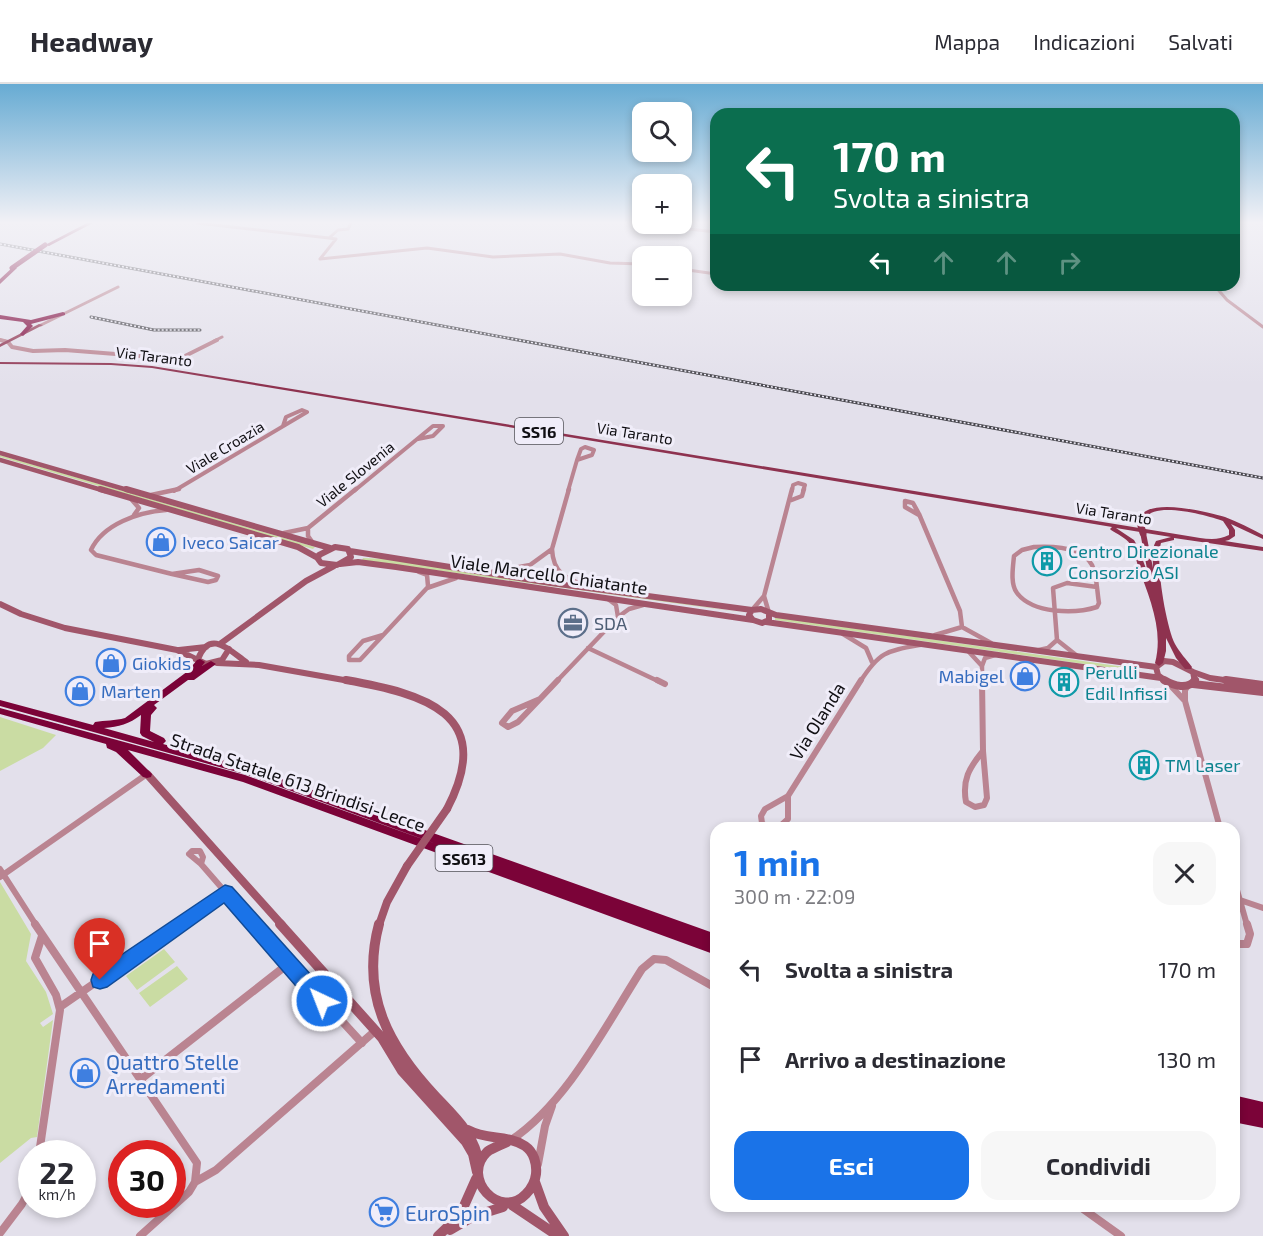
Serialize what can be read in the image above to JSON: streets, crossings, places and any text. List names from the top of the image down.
{
  "streets": {
    "highway": ["Strada Statale 613 Brindisi-Lecce", "SS613"],
    "main road": ["Via Taranto", "SS16"],
    "street": [
      "Viale Croazia",
      "Viale Slovenia",
      "Viale Marcello Chiatante",
      "Via Olanda"
    ]
  },
  "crossings": [
    ["Viale Croazia", "Viale Marcello Chiatante"],
    ["Viale Slovenia", "Viale Marcello Chiatante"],
    ["Viale Marcello Chiatante", "Via Olanda"]
  ],
  "places": {
    "shop": [
      "Iveco Saicar",
      "Giokids",
      "Mabigel",
      "Marten",
      "Quattro Stelle Arredamenti"
    ],
    "building": ["Centro Direzionale Consorzio ASI", "Perulli Edil Infissi", "TM Laser"],
    "office": ["SDA"],
    "supermarket": ["EuroSpin"]
  },
  "page": {
    "header": "Headway",
    "nav": ["Mappa", "Indicazioni", "Salvati"],
    "map_buttons": ["+", "−"],
    "turn": ["170 m", "Svolta a sinistra"],
    "heading": ["1 min", "300 m · 22:09"],
    "list": [
      {
        "name": "Svolta a sinistra",
        "value": "170 m"
      },
      {
        "name": "Arrivo a destinazione",
        "value": "130 m"
      }
    ],
    "buttons": ["Esci", "Condividi"],
    "speed": "22 km/h",
    "limit": "30"
  }
}
